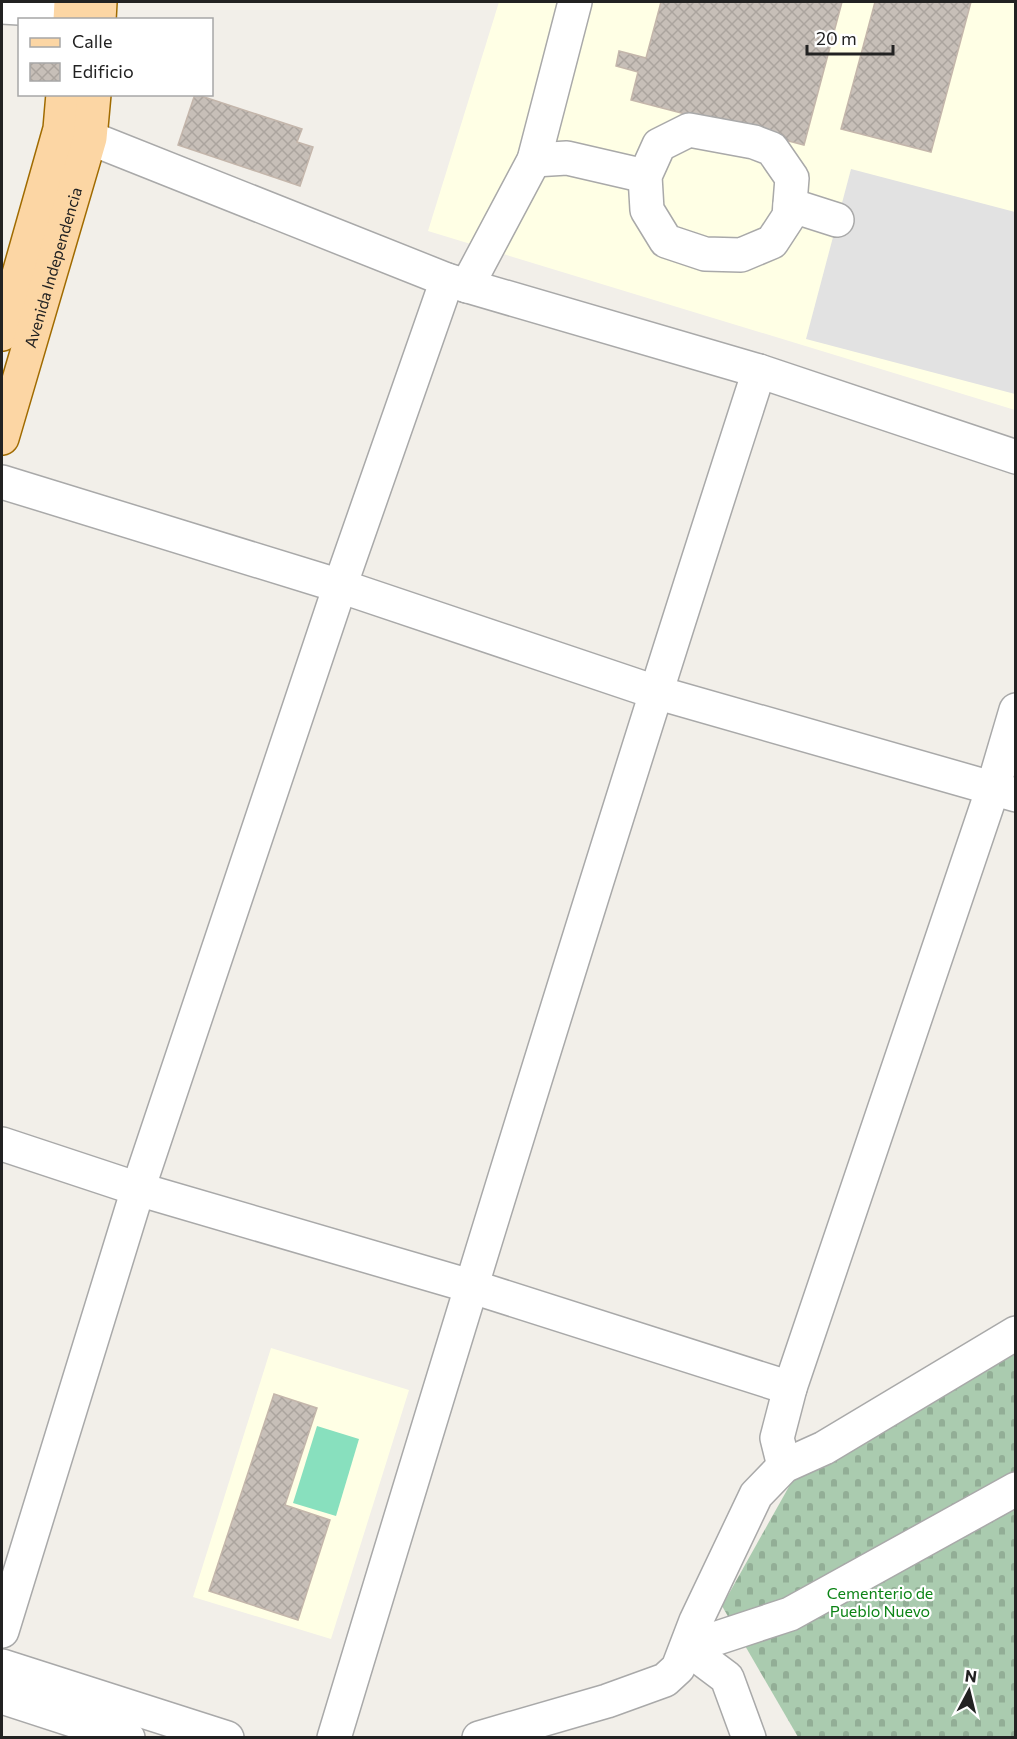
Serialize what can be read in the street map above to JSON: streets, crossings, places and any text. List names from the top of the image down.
{
  "streets": {
    "main road": ["Avenida Independencia"]
  },
  "parks": ["Cementerio de Pueblo Nuevo"],
  "legend": ["Calle", "Edificio"],
  "scale_bar": "20 m",
  "north": "top"
}
